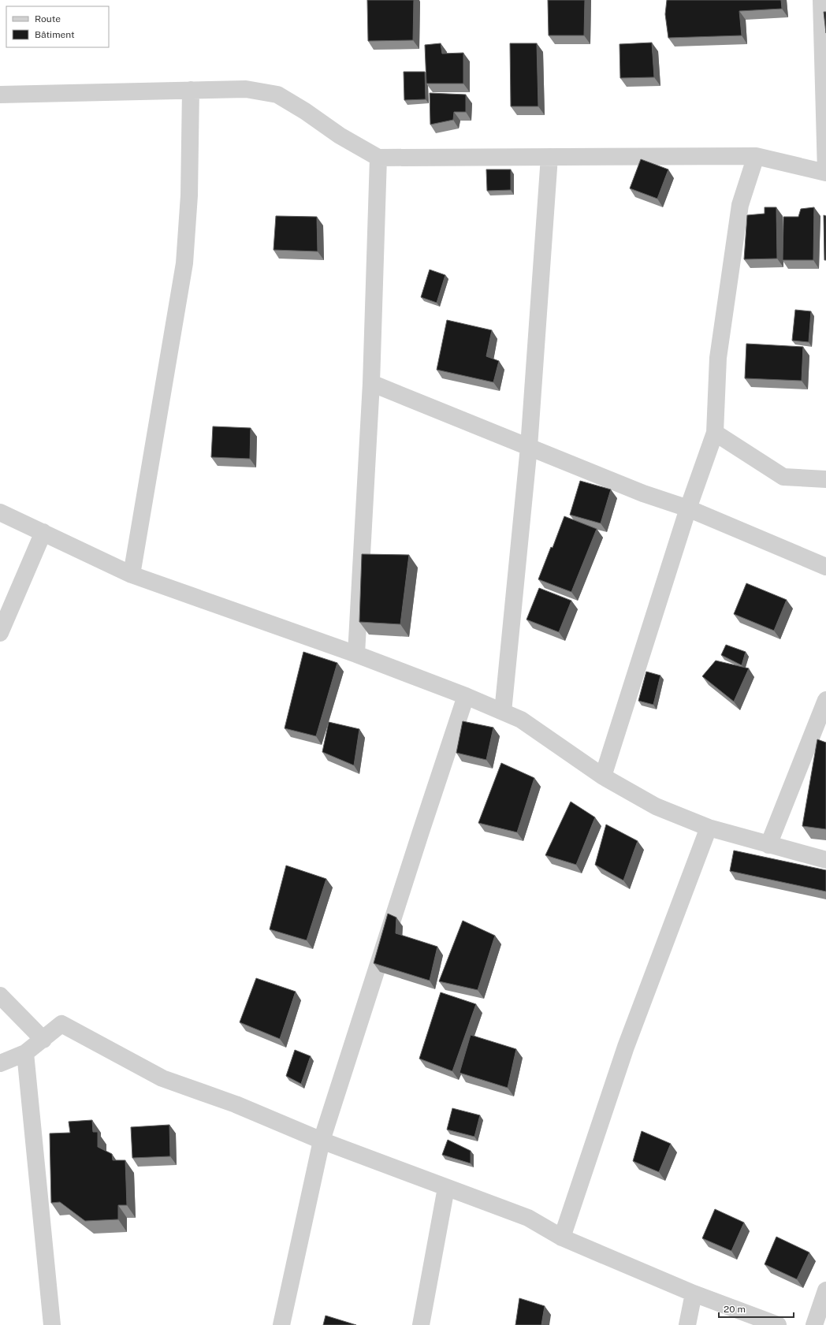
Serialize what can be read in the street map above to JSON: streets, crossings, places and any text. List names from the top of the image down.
{
  "legend": ["Route", "Bâtiment"],
  "scale_bar": "20 m"
}
